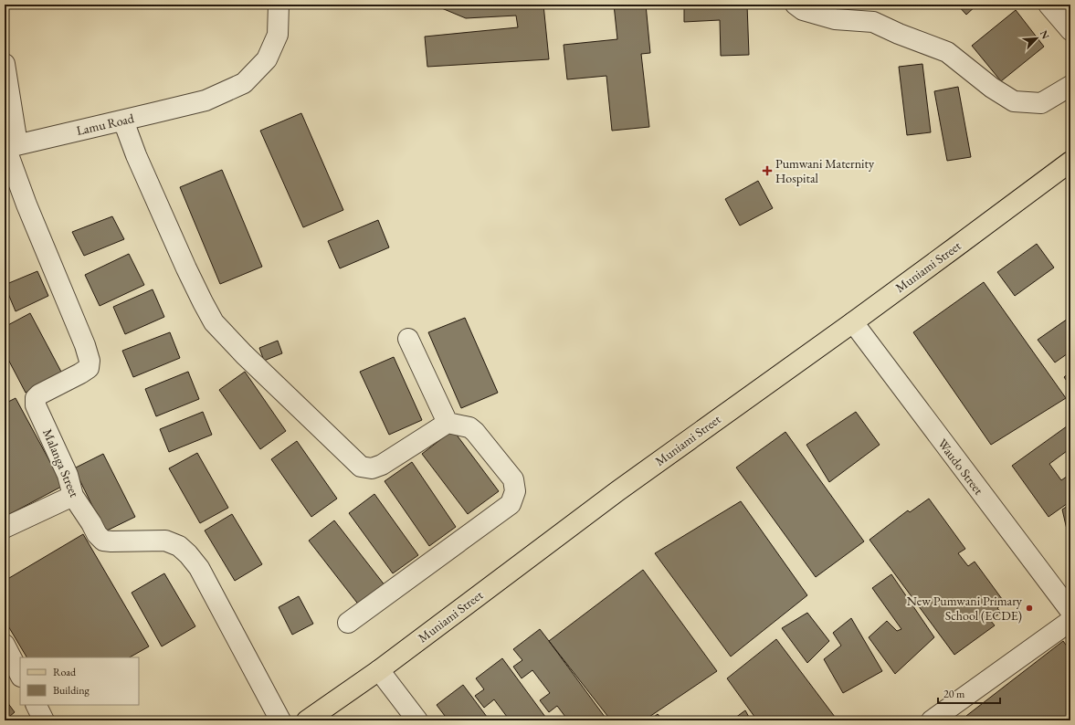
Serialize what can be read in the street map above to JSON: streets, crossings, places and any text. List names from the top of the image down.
{
  "streets": {
    "main road": ["Muniami Street"],
    "street": ["Lamu Road", "Malanga Street", "Waudo Street"]
  },
  "crossings": [
    ["Lamu Road", "Malanga Street"],
    ["Muniami Street", "Waudo Street"]
  ],
  "places": {
    "health": ["Pumwani Maternity Hospital"],
    "other": ["New Pumwani Primary School (ECDE)"]
  },
  "legend": ["Road", "Building"],
  "scale_bar": "20 m",
  "north": "top right"
}
